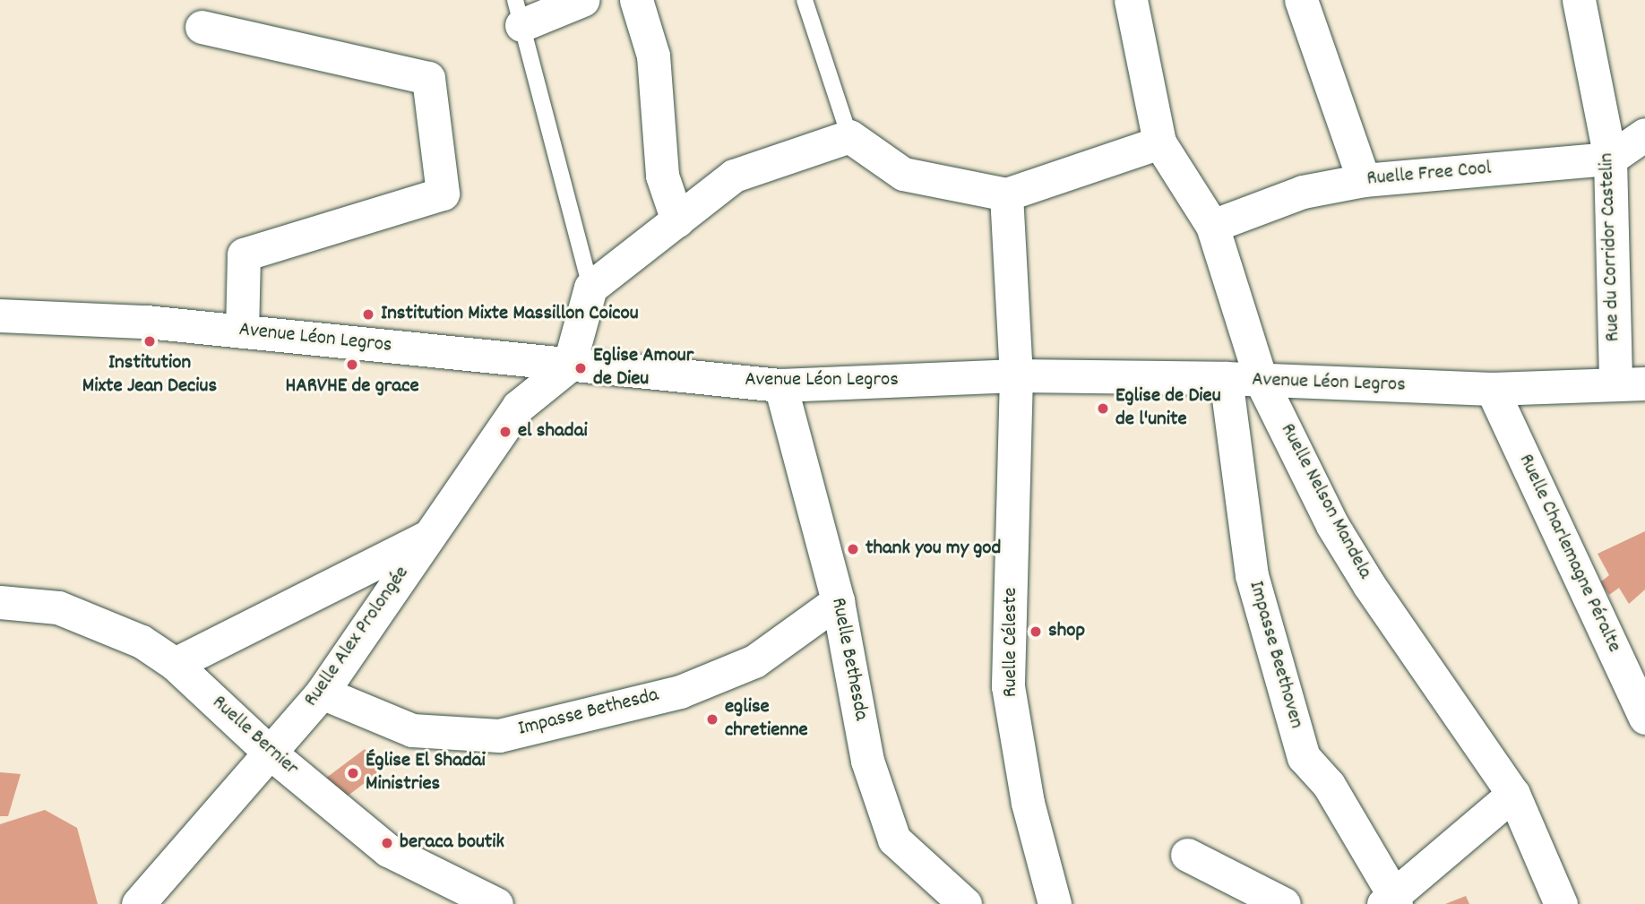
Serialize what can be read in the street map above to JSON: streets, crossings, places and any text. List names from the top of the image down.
{
  "streets": {
    "street": [
      "Ruelle Free Cool",
      "Rue du Corridor Castelin",
      "Avenue Léon Legros",
      "Ruelle Nelson Mandela",
      "Ruelle Charlemagne Péralte",
      "Ruelle Alex Prolongée",
      "Ruelle Céleste",
      "Impasse Beethoven",
      "Ruelle Bethesda",
      "Impasse Bethesda",
      "Ruelle Bernier"
    ]
  },
  "crossings": [
    ["Ruelle Free Cool", "Rue du Corridor Castelin"],
    ["Ruelle Free Cool", "Ruelle Nelson Mandela"],
    ["Rue du Corridor Castelin", "Avenue Léon Legros"],
    ["Avenue Léon Legros", "Ruelle Nelson Mandela"],
    ["Avenue Léon Legros", "Ruelle Charlemagne Péralte"],
    ["Avenue Léon Legros", "Ruelle Alex Prolongée"],
    ["Avenue Léon Legros", "Ruelle Céleste"],
    ["Avenue Léon Legros", "Impasse Beethoven"],
    ["Avenue Léon Legros", "Ruelle Bethesda"],
    ["Ruelle Alex Prolongée", "Impasse Bethesda"],
    ["Ruelle Alex Prolongée", "Ruelle Bernier"],
    ["Ruelle Bethesda", "Impasse Bethesda"]
  ],
  "places": [
    "Institution Mixte Massillon Coicou",
    "Institution Mixte Jean Decius",
    "HARVHE de grace",
    "Eglise Amour de Dieu",
    "Eglise de Dieu de l'unite",
    "el shadai",
    "thank you my god",
    "shop",
    "eglise chretienne",
    "Église El Shadai Ministries",
    "beraca boutik"
  ]
}
